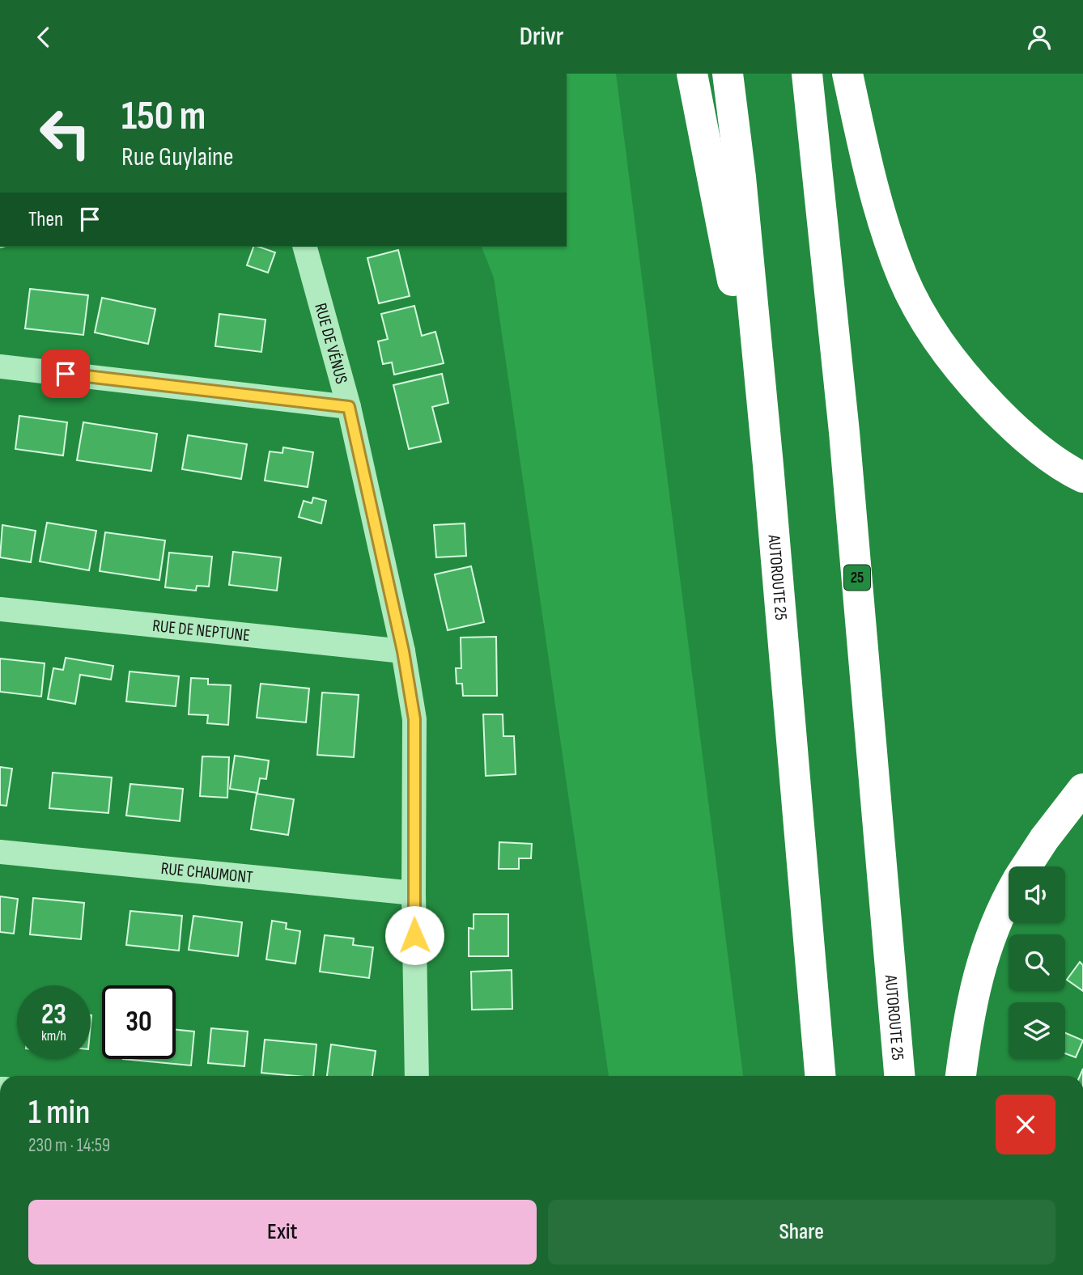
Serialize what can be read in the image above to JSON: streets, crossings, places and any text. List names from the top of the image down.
{
  "streets": {
    "highway": ["AUTOROUTE 25", "25"],
    "street": ["RUE DE VÉNUS", "RUE DE NEPTUNE", "RUE CHAUMONT"]
  },
  "crossings": [
    ["RUE DE VÉNUS", "RUE DE NEPTUNE"],
    ["RUE DE VÉNUS", "RUE CHAUMONT"]
  ],
  "page": {
    "header": "Drivr",
    "turn": ["150 m", "Rue Guylaine"],
    "then": "Then",
    "speed": "23 km/h",
    "limit": "30",
    "heading": ["1 min", "230 m · 14:59"],
    "buttons": ["Exit", "Share"]
  }
}
